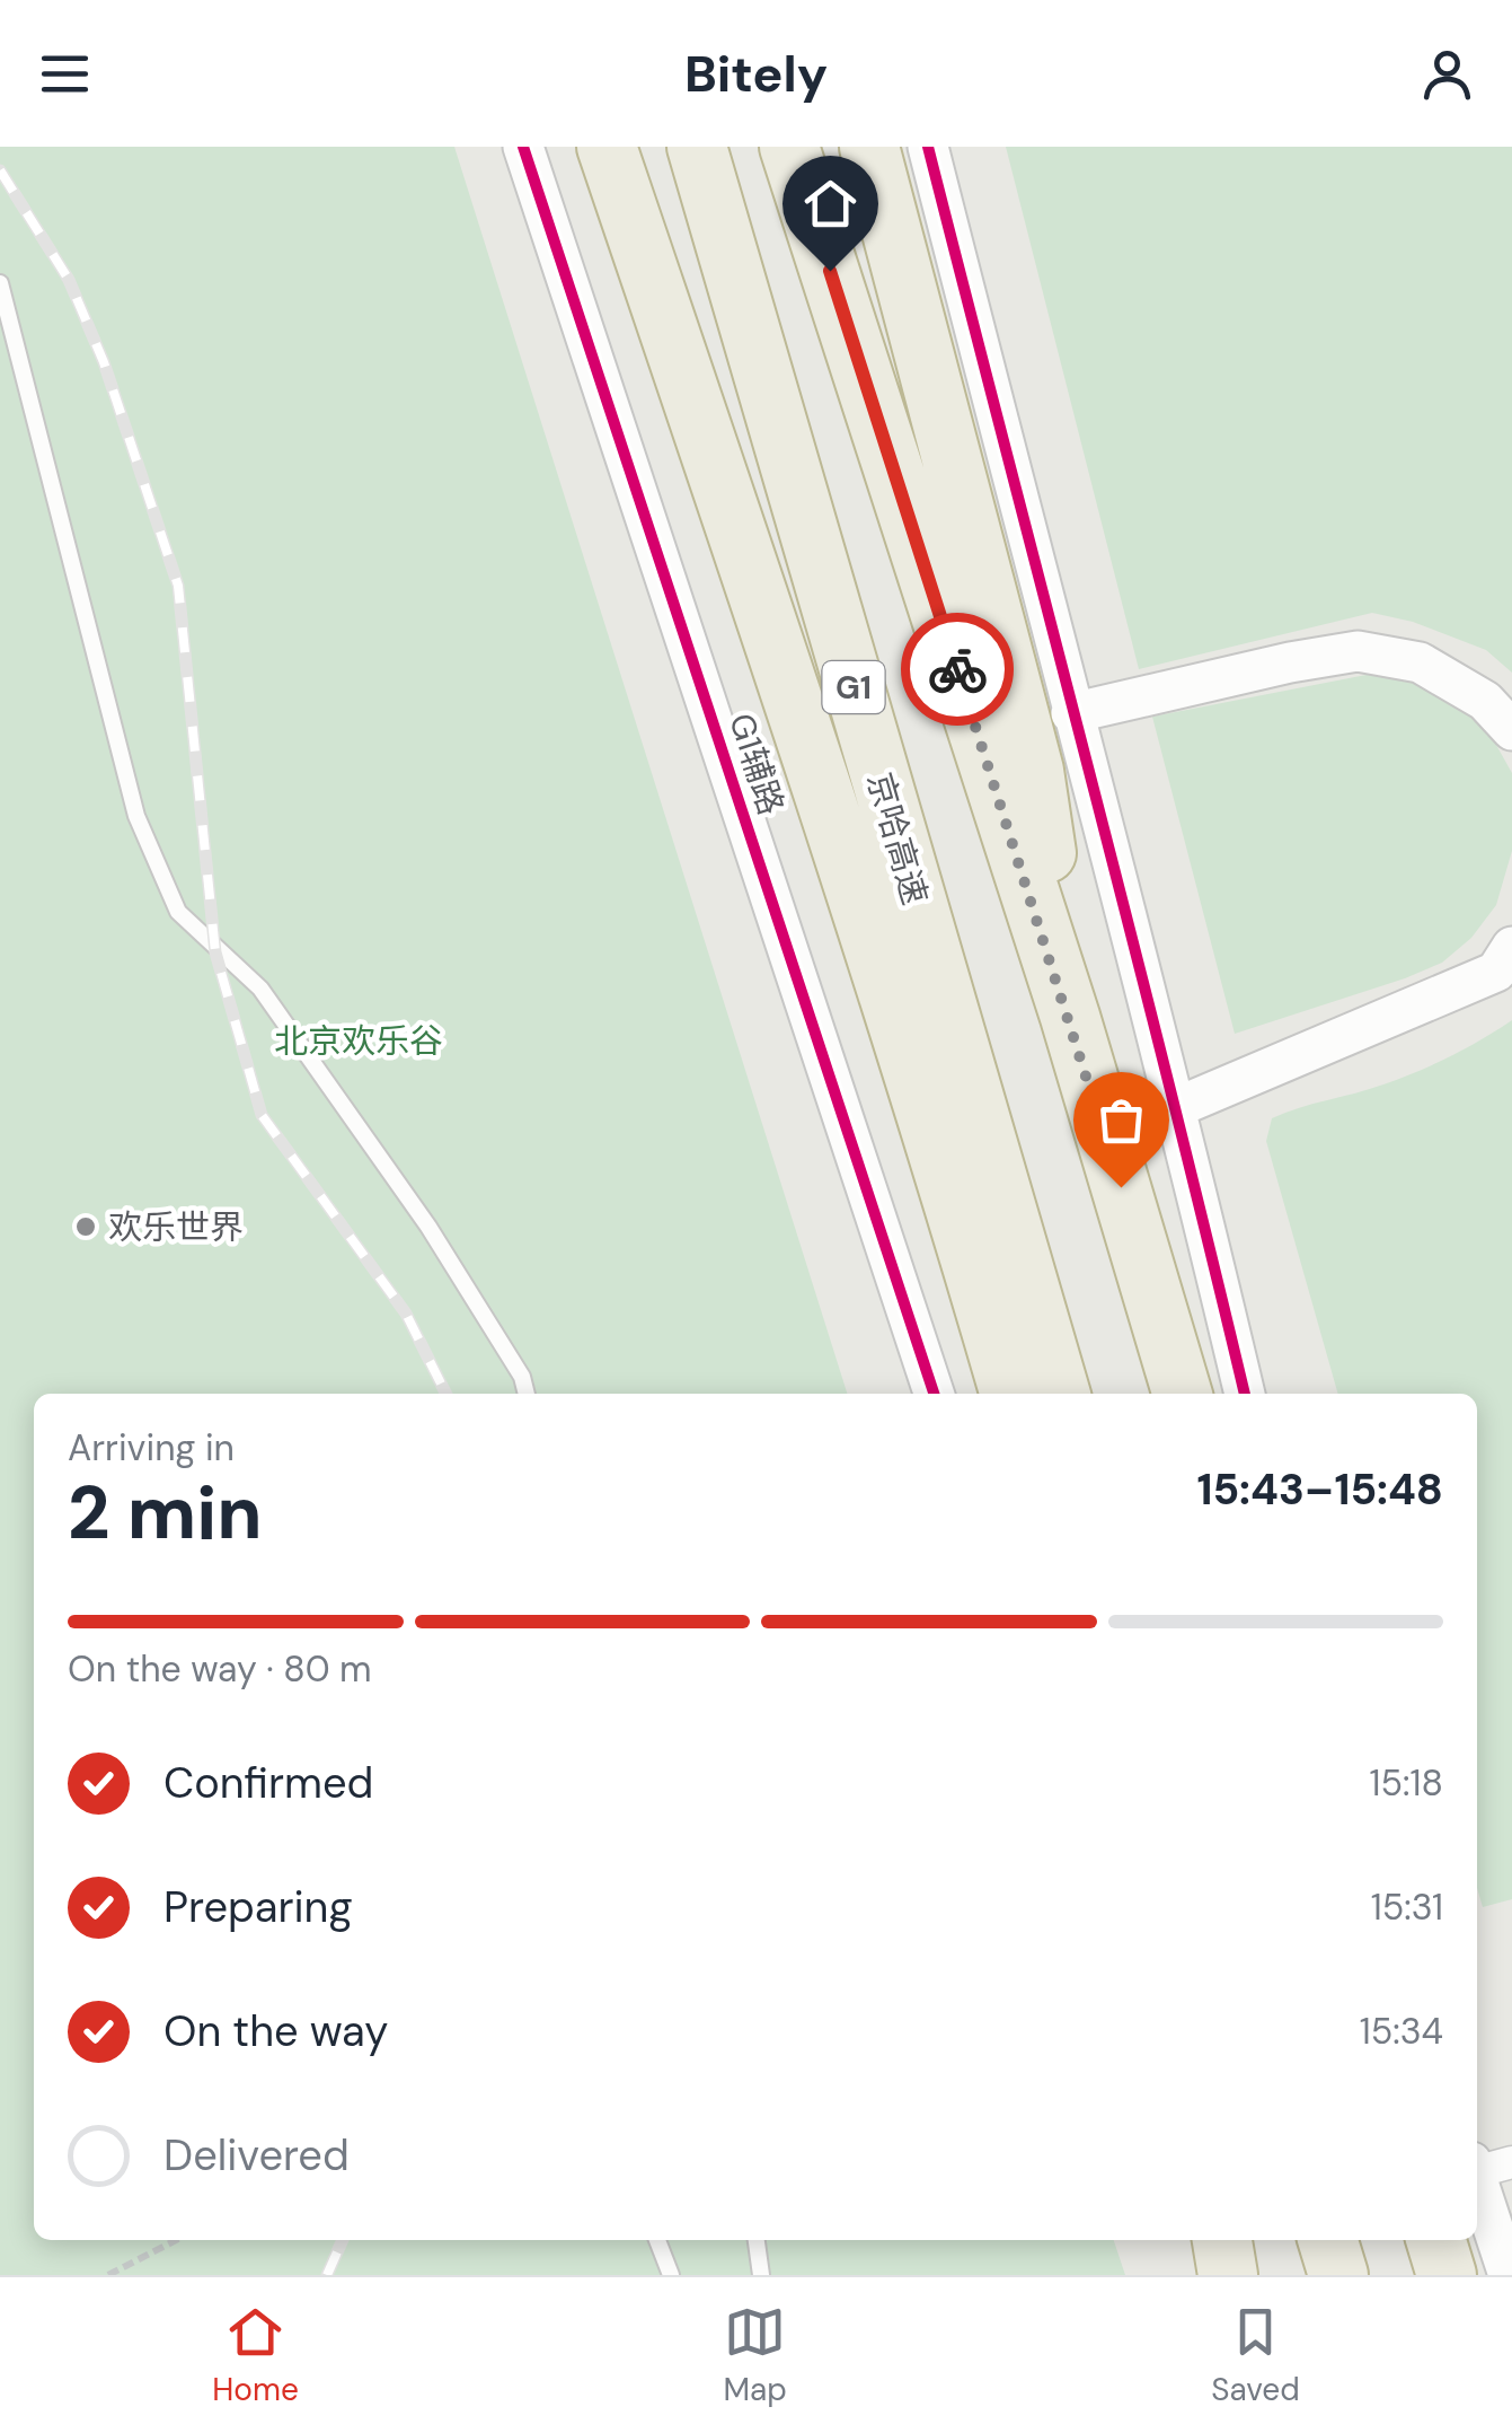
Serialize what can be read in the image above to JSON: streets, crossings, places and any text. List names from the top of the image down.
{
  "streets": {
    "highway": ["G1", "京哈高速"],
    "street": ["G1辅路"]
  },
  "parks": ["北京欢乐谷"],
  "places": ["欢乐世界"],
  "page": {
    "header": "Bitely",
    "heading": ["2 min", "Arriving in", "15:43–15:48"],
    "bar": "On the way · 80 m",
    "list": [
      ["Confirmed", "15:18"],
      ["Preparing", "15:31"],
      ["On the way", "15:34"],
      "Delivered"
    ],
    "tabs": ["Home", "Map", "Saved"]
  }
}
